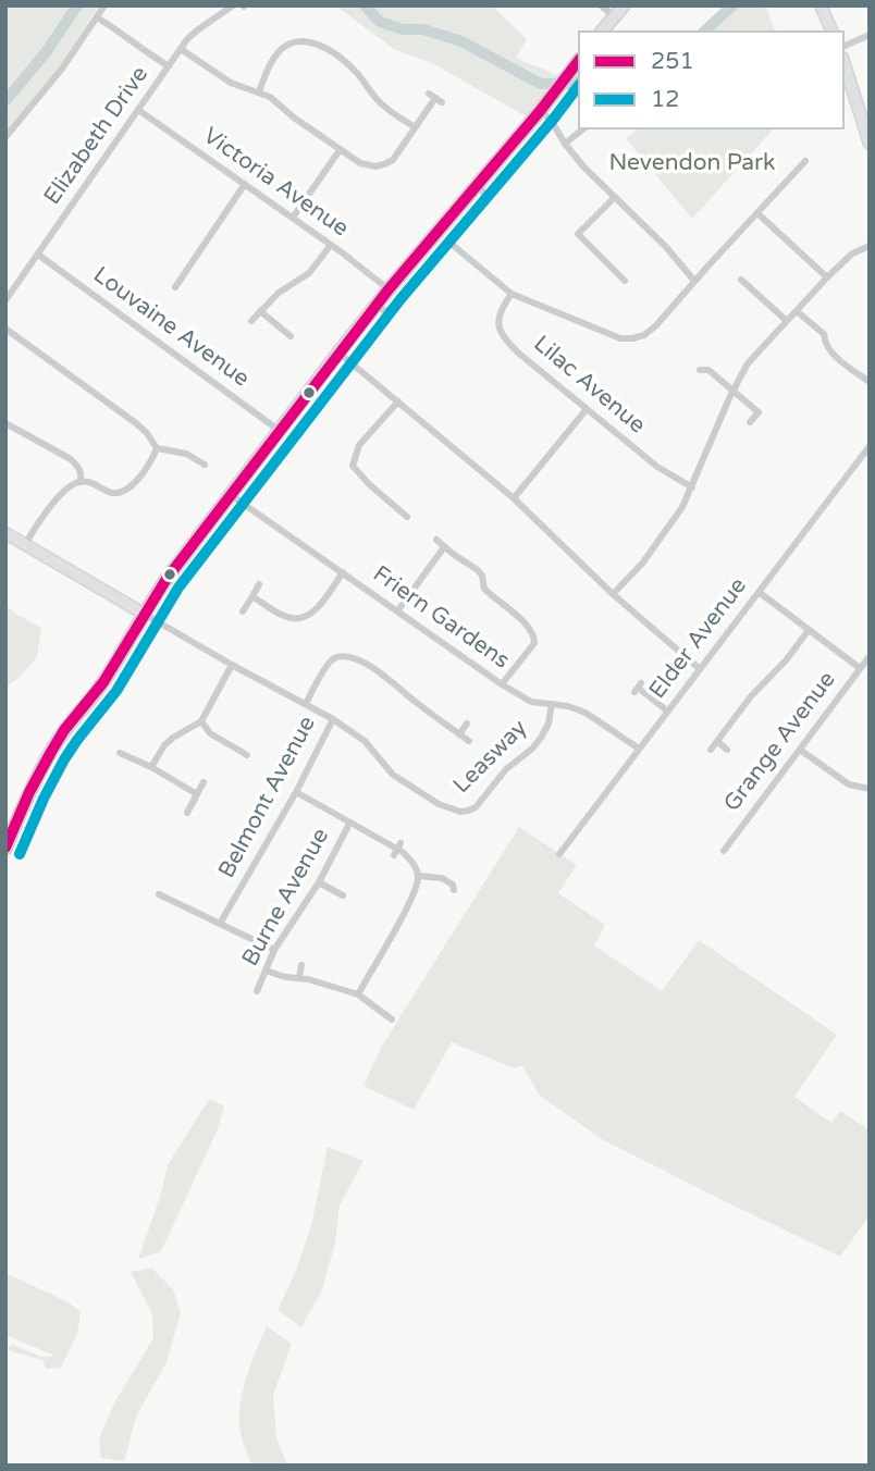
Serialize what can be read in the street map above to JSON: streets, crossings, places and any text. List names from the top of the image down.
{
  "streets": {
    "street": [
      "Elizabeth Drive",
      "Victoria Avenue",
      "Louvaine Avenue",
      "Lilac Avenue",
      "Friern Gardens",
      "Elder Avenue",
      "Grange Avenue",
      "Leasway",
      "Belmont Avenue",
      "Burne Avenue"
    ]
  },
  "crossings": [
    ["Elizabeth Drive", "Victoria Avenue"],
    ["Elizabeth Drive", "Louvaine Avenue"],
    ["Friern Gardens", "Elder Avenue"],
    ["Friern Gardens", "Leasway"],
    ["Leasway", "Belmont Avenue"]
  ],
  "parks": ["Nevendon Park"],
  "lines": ["transit line 251", "transit line 12"],
  "legend": ["251", "12"]
}
